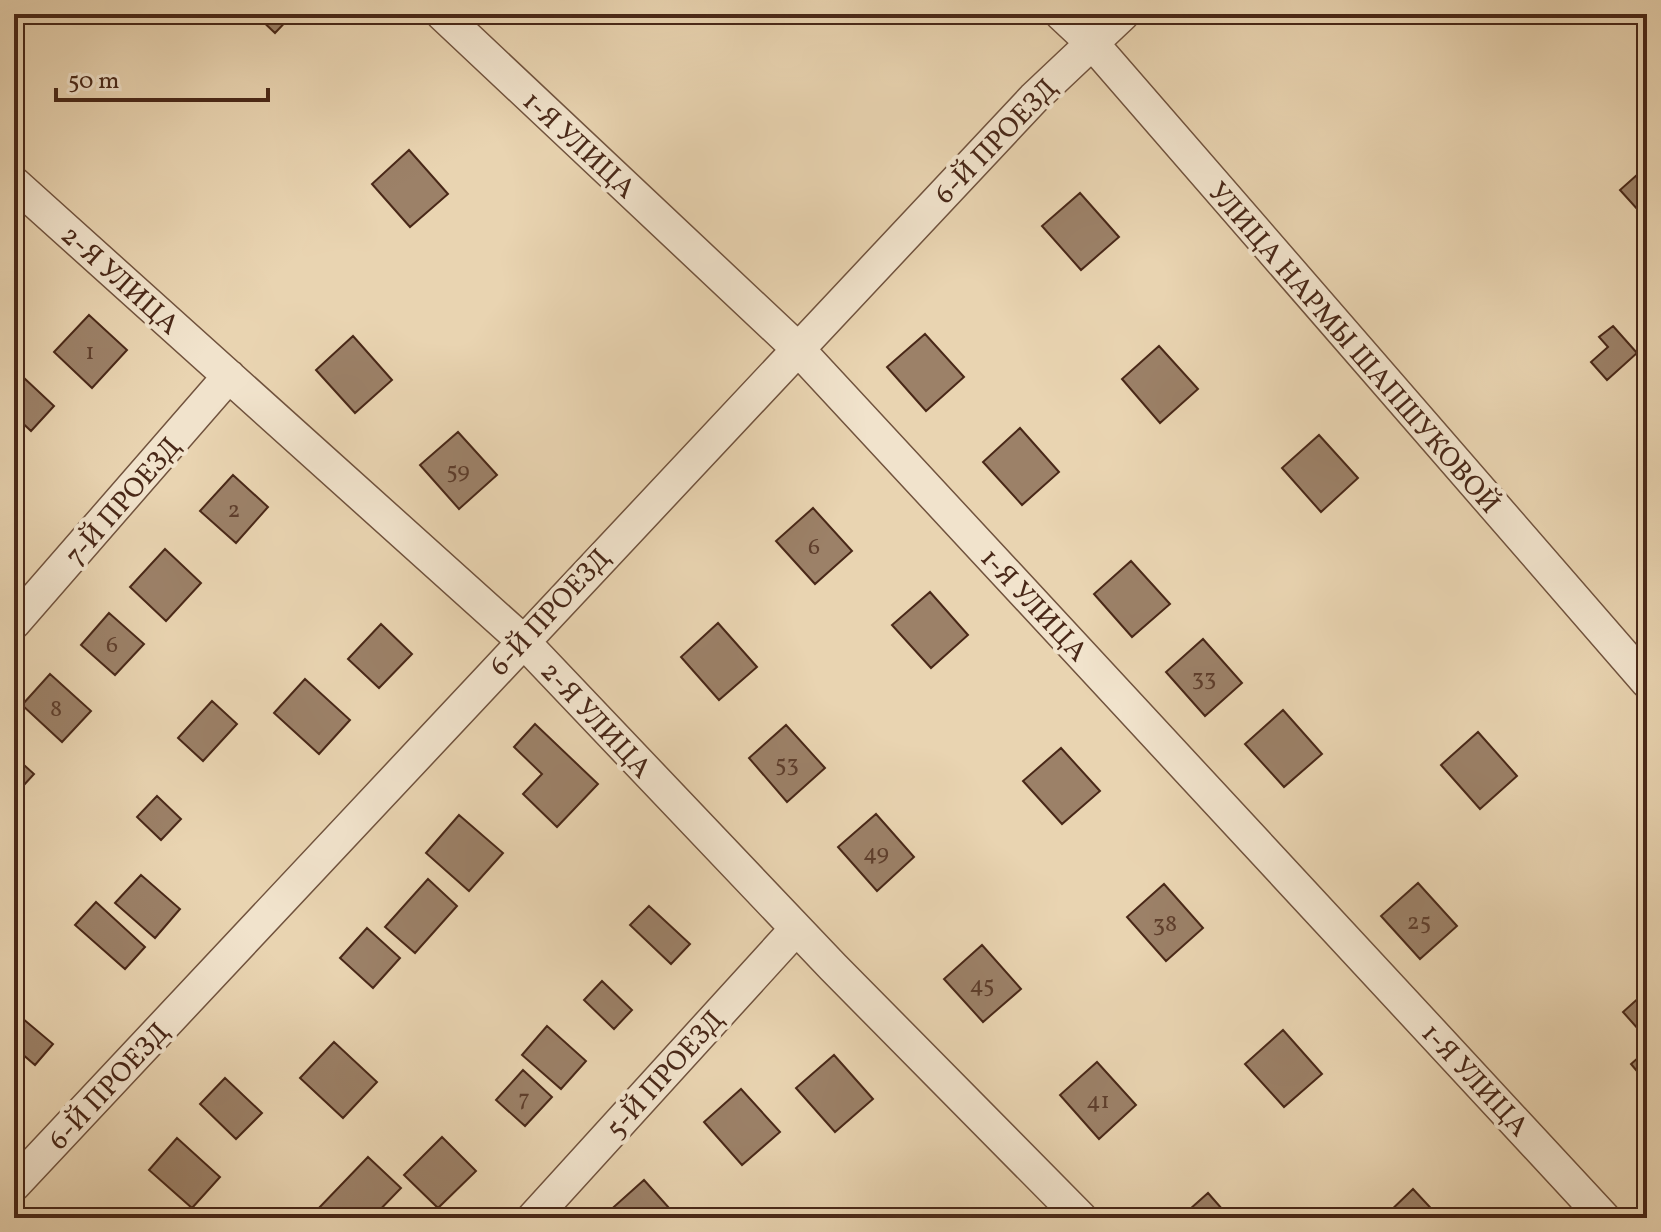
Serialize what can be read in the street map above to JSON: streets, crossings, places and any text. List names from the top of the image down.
{
  "streets": {
    "street": [
      "6-Й ПРОЕЗД",
      "1-Я УЛИЦА",
      "2-Я УЛИЦА",
      "УЛИЦА НАРМЫ ШАПШУКОВОЙ",
      "7-Й ПРОЕЗД",
      "5-Й ПРОЕЗД"
    ]
  },
  "crossings": [
    ["6-Й ПРОЕЗД", "1-Я УЛИЦА"],
    ["6-Й ПРОЕЗД", "2-Я УЛИЦА"],
    ["6-Й ПРОЕЗД", "УЛИЦА НАРМЫ ШАПШУКОВОЙ"],
    ["2-Я УЛИЦА", "7-Й ПРОЕЗД"],
    ["2-Я УЛИЦА", "5-Й ПРОЕЗД"]
  ],
  "house_numbers": [
    "1",
    "59",
    "2",
    "6",
    "6",
    "33",
    "8",
    "53",
    "49",
    "25",
    "38",
    "45",
    "7",
    "41"
  ],
  "scale_bar": "50 m"
}
